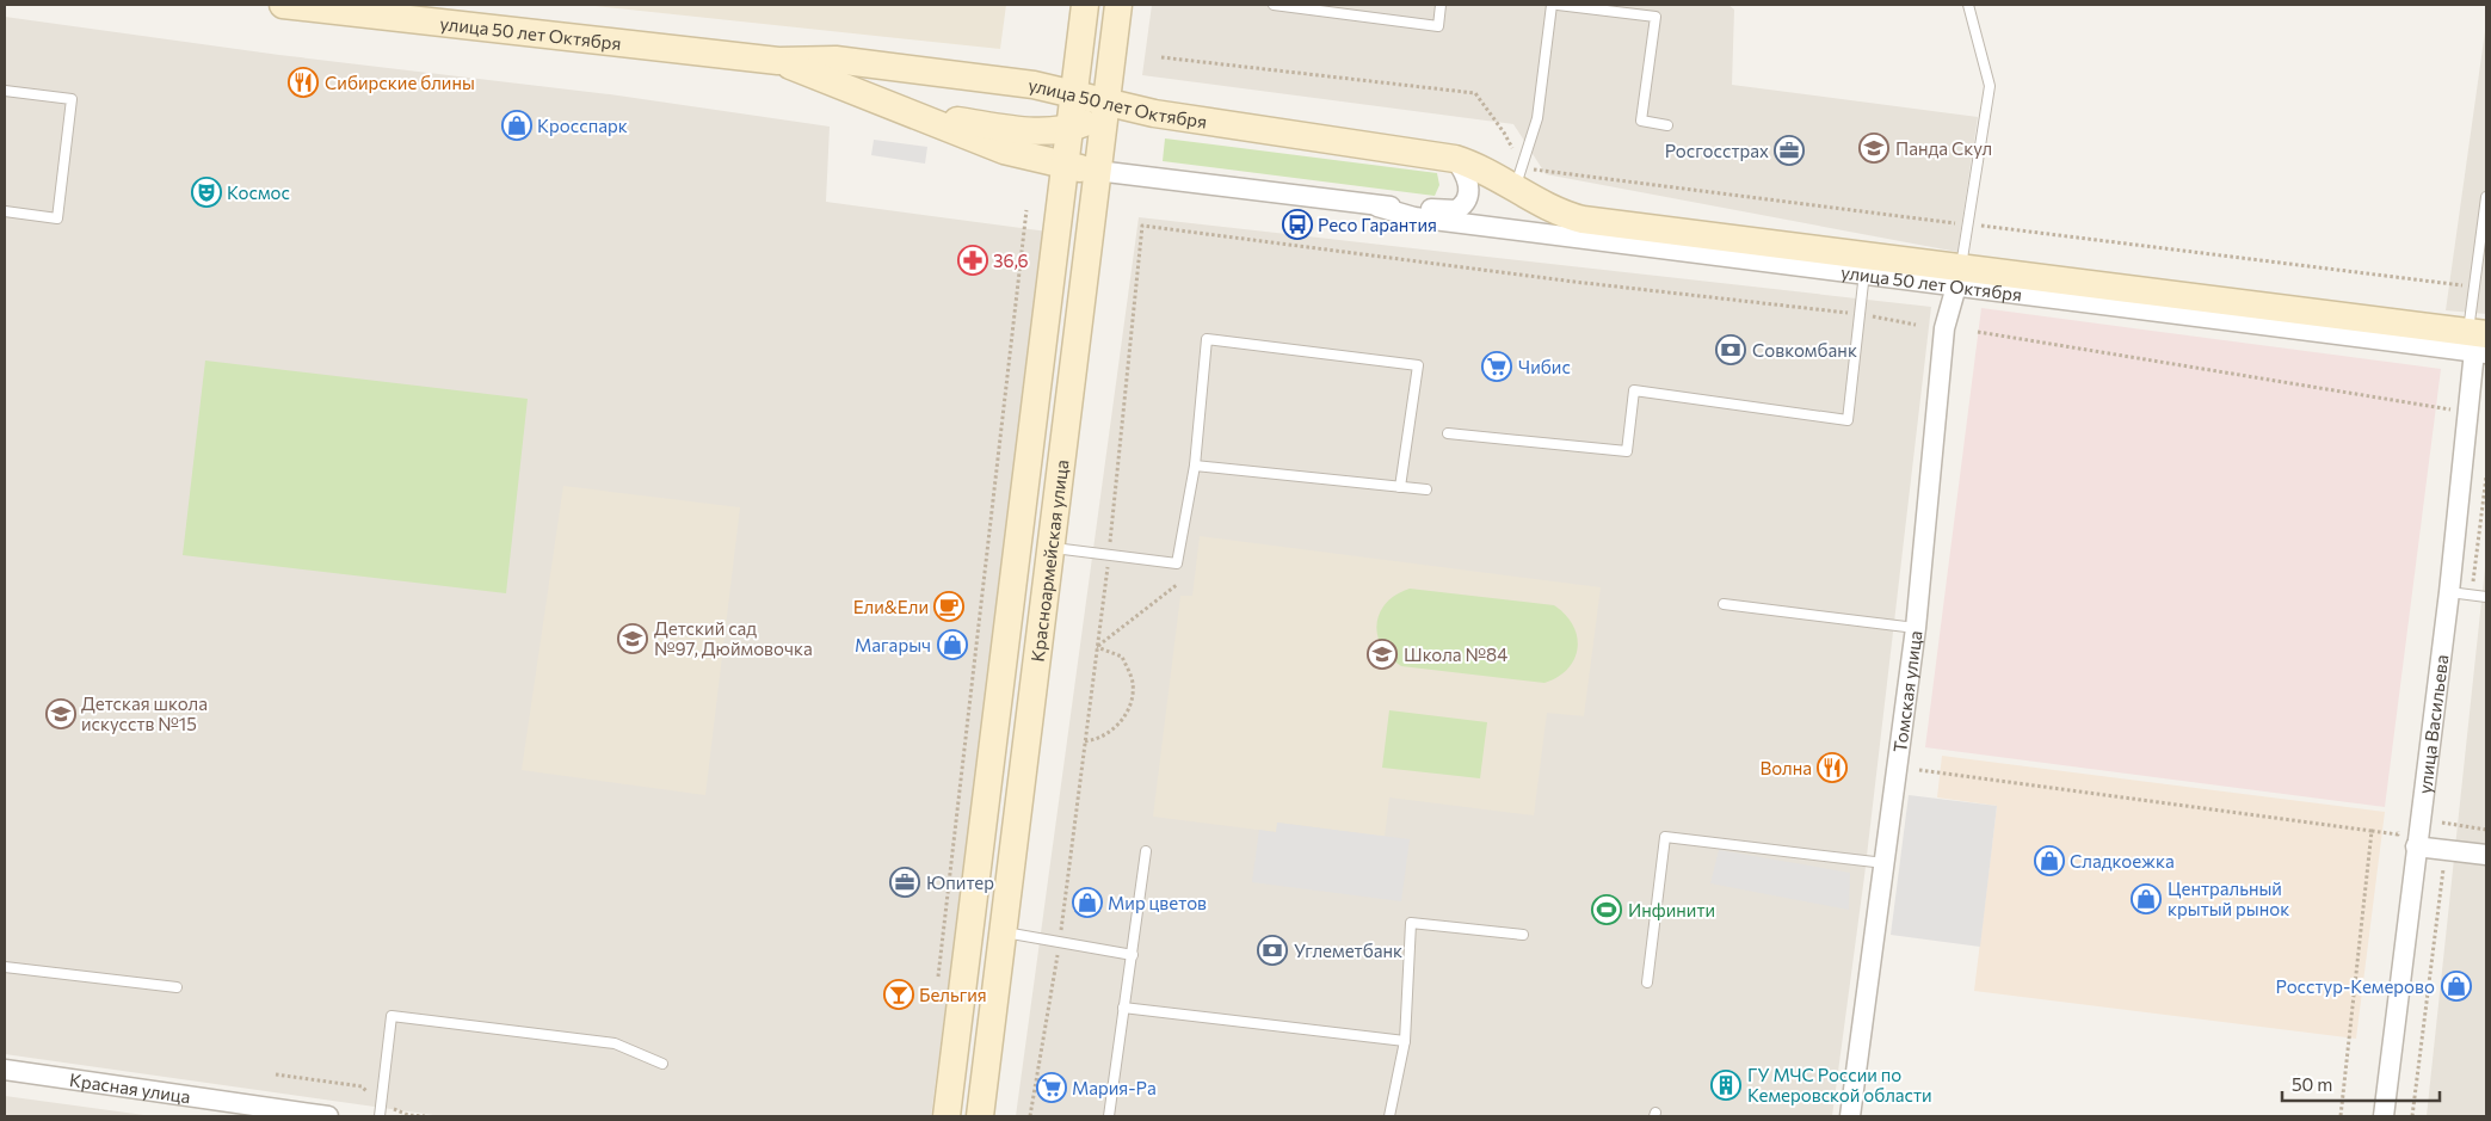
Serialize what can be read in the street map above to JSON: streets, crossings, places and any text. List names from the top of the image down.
{
  "streets": {
    "street": [
      "улица 50 лет Октября",
      "Красноармейская улица",
      "Томская улица",
      "улица Васильева",
      "Красная улица"
    ]
  },
  "crossings": [
    ["улица 50 лет Октября", "Красноармейская улица"],
    ["улица 50 лет Октября", "Томская улица"],
    ["улица 50 лет Октября", "улица Васильева"]
  ],
  "places": {
    "restaurant": ["Сибирские блины", "Волна"],
    "shop": [
      "Кросспарк",
      "Магарыч",
      "Сладкоежка",
      "Центральный крытый рынок",
      "Мир цветов",
      "Росстур-Кемерово"
    ],
    "school or university": [
      "Панда Скул",
      "Детский сад №97, Дюймовочка",
      "Школа №84",
      "Детская школа искусств №15"
    ],
    "office": ["Росгосстрах", "Юпитер"],
    "theatre": ["Космос"],
    "bus stop": ["Ресо Гарантия"],
    "pharmacy": ["36,6"],
    "bank": ["Совкомбанк", "Углеметбанк"],
    "supermarket": ["Чибис", "Мария-Ра"],
    "cafe": ["Ели&Ели"],
    "sports": ["Инфинити"],
    "bar": ["Бельгия"],
    "building": ["ГУ МЧС России по Кемеровской области"]
  },
  "scale_bar": "50 m"
}
